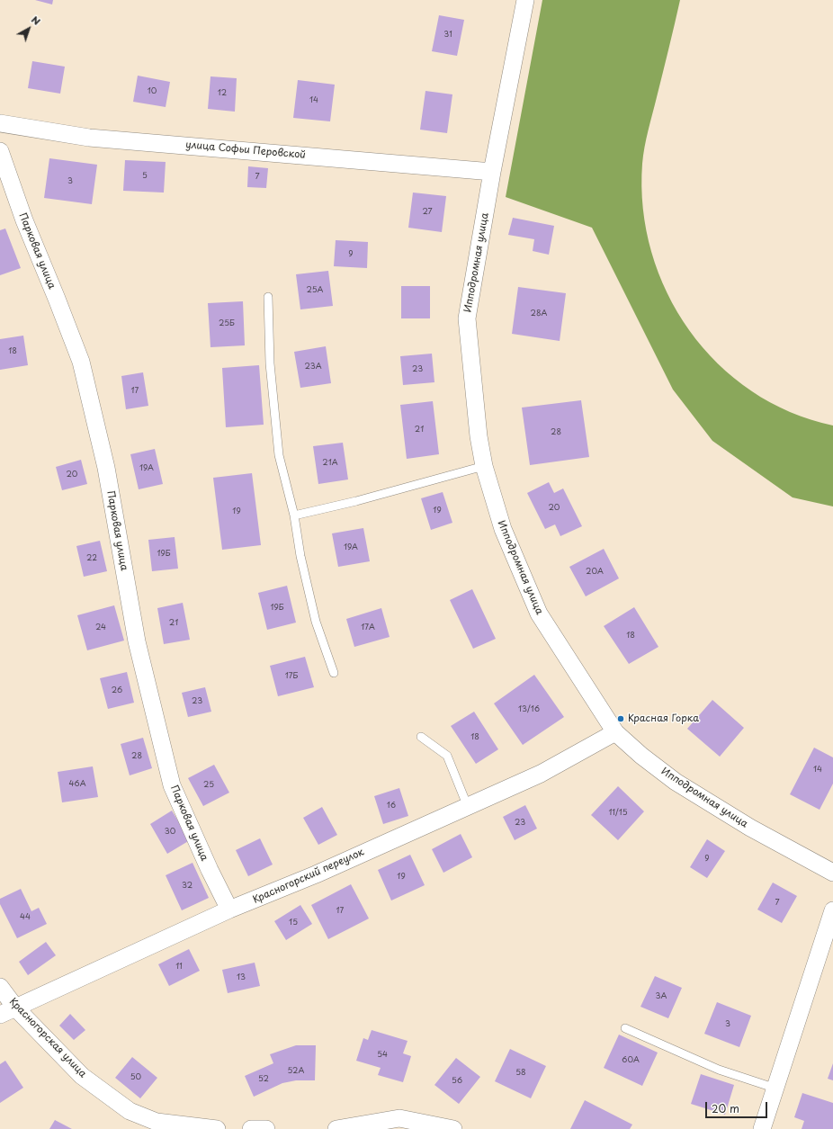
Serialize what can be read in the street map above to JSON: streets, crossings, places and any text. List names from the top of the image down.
{
  "streets": {
    "street": [
      "улица Софьи Перовской",
      "Парковая улица",
      "Ипподромная улица",
      "Красногорский переулок",
      "Красногорская улица"
    ]
  },
  "crossings": [
    ["улица Софьи Перовской", "Ипподромная улица"],
    ["Парковая улица", "Красногорский переулок"],
    ["Ипподромная улица", "Красногорский переулок"],
    ["Красногорский переулок", "Красногорская улица"]
  ],
  "places": ["Красная Горка"],
  "house_numbers": [
    "31",
    "10",
    "12",
    "14",
    "5",
    "7",
    "3",
    "27",
    "9",
    "25А",
    "28А",
    "25Б",
    "18",
    "23А",
    "23",
    "17",
    "21",
    "28",
    "21А",
    "19А",
    "20",
    "20",
    "19",
    "19",
    "19А",
    "19Б",
    "22",
    "20А",
    "19Б",
    "21",
    "24",
    "17А",
    "18",
    "17Б",
    "26",
    "23",
    "13/16",
    "18",
    "28",
    "14",
    "46А",
    "25",
    "16",
    "11/15",
    "23",
    "30",
    "9",
    "19",
    "32",
    "7",
    "17",
    "44",
    "15",
    "11",
    "13",
    "3А",
    "3",
    "54",
    "60А",
    "52А",
    "58",
    "50",
    "52",
    "56"
  ],
  "scale_bar": "20 m",
  "north": "top right"
}
